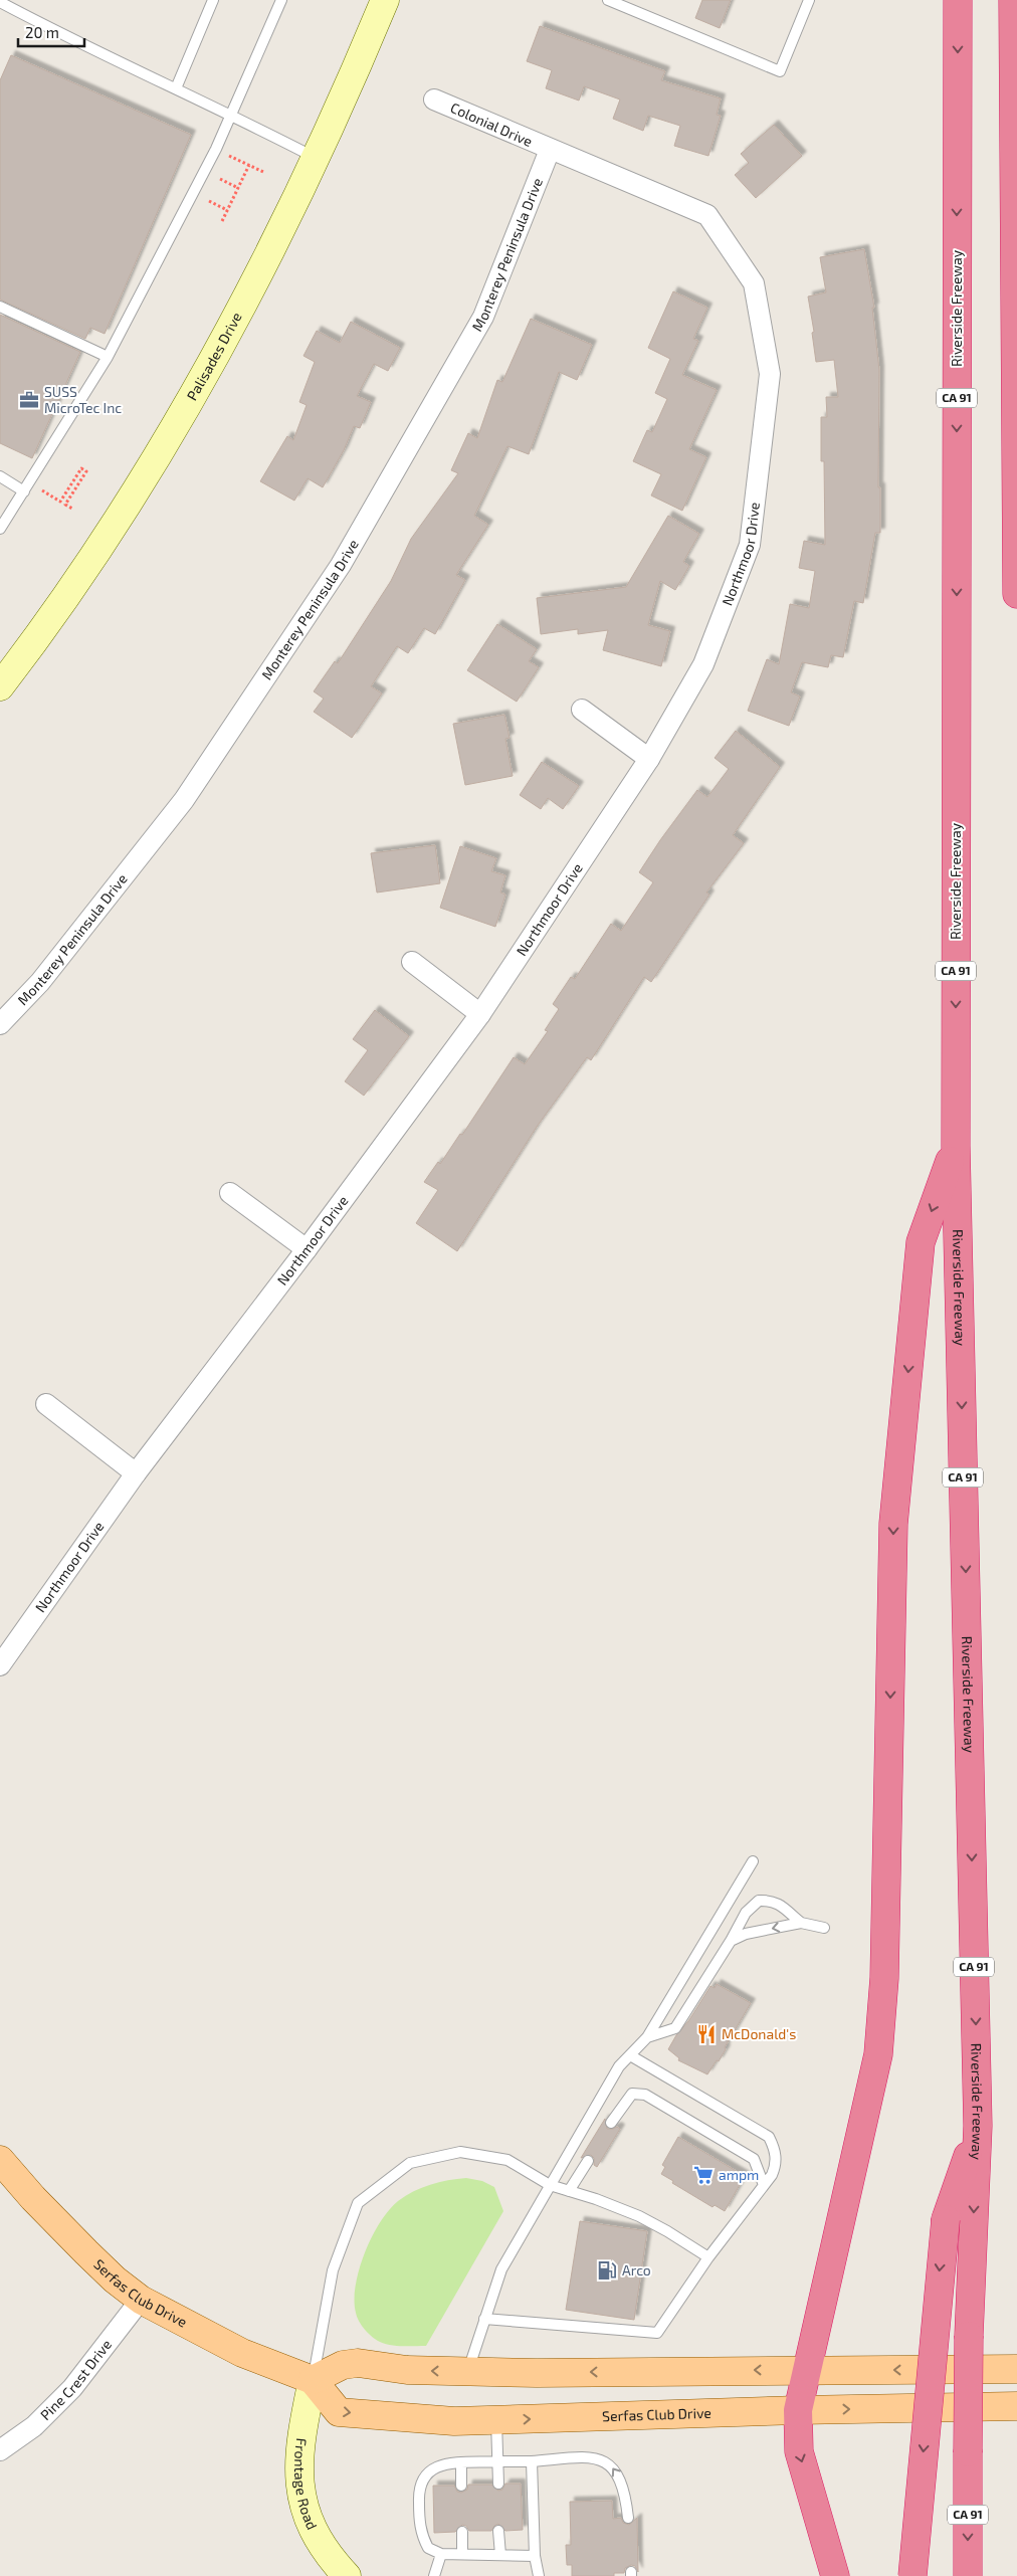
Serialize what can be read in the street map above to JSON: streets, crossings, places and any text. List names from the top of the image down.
{
  "streets": {
    "highway": ["Riverside Freeway", "CA 91"],
    "main road": ["Serfas Club Drive"],
    "street": [
      "Colonial Drive",
      "Monterey Peninsula Drive",
      "Palisades Drive",
      "Northmoor Drive",
      "Pine Crest Drive",
      "Frontage Road"
    ]
  },
  "crossings": [
    ["Colonial Drive", "Monterey Peninsula Drive"],
    ["Colonial Drive", "Northmoor Drive"],
    ["Monterey Peninsula Drive", "Northmoor Drive"],
    ["Serfas Club Drive", "Pine Crest Drive"],
    ["Serfas Club Drive", "Frontage Road"]
  ],
  "places": {
    "office": ["SUSS MicroTec Inc"],
    "restaurant": ["McDonald's"],
    "supermarket": ["ampm"],
    "fuel station": ["Arco"]
  },
  "scale_bar": "20 m"
}
